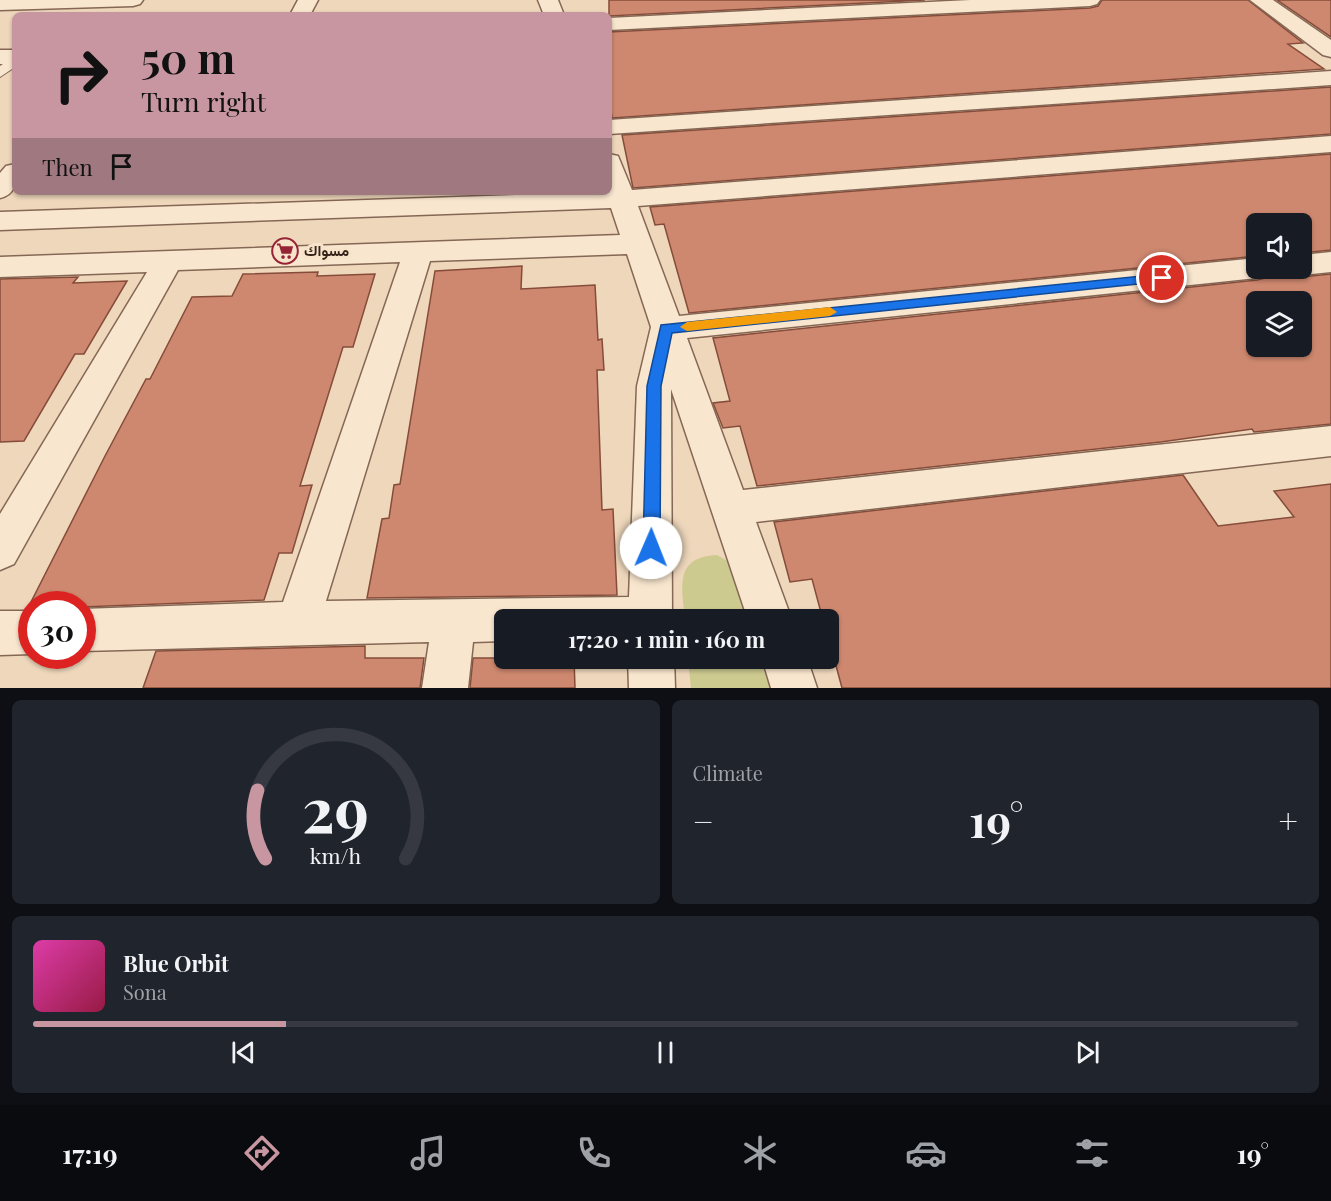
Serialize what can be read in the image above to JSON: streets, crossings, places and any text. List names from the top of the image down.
{
  "places": {
    "supermarket": ["مسواك"]
  },
  "page": {
    "turn": ["50 m", "Turn right"],
    "then": "Then",
    "limit": "30",
    "trip": "17:20 · 1 min · 160 m",
    "tile": "Climate",
    "heat": ["−", "19°", "+"],
    "song": ["Blue Orbit", "Sona"],
    "tabs": ["17:19", "19°"],
    "gauge": ["29", "km/h"]
  }
}
